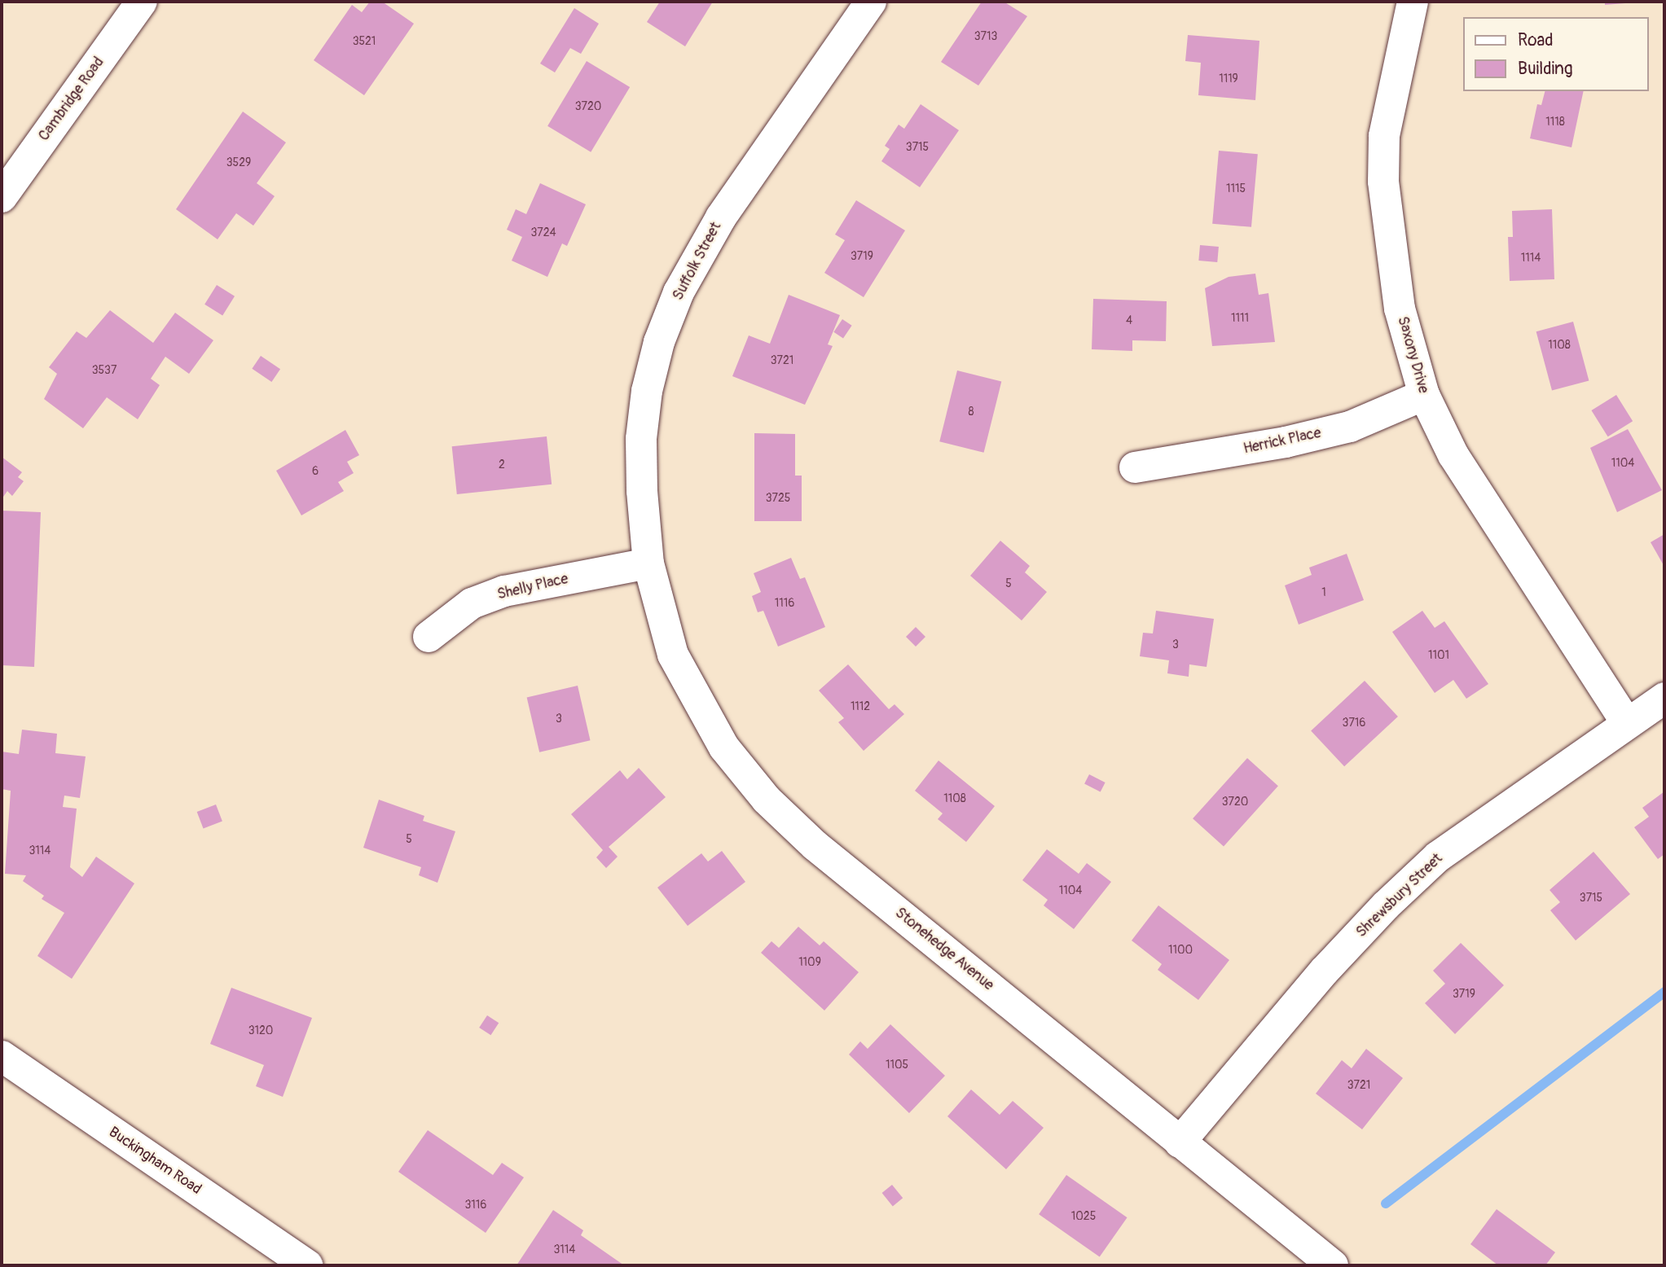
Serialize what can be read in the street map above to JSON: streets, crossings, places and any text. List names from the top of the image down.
{
  "streets": {
    "street": [
      "Cambridge Road",
      "Suffolk Street",
      "Saxony Drive",
      "Herrick Place",
      "Shelly Place",
      "Shrewsbury Street",
      "Stonehedge Avenue",
      "Buckingham Road"
    ]
  },
  "crossings": [
    ["Suffolk Street", "Shelly Place"],
    ["Suffolk Street", "Stonehedge Avenue"],
    ["Saxony Drive", "Herrick Place"],
    ["Saxony Drive", "Shrewsbury Street"],
    ["Shelly Place", "Stonehedge Avenue"],
    ["Shrewsbury Street", "Stonehedge Avenue"]
  ],
  "house_numbers": [
    "3713",
    "3521",
    "1119",
    "3720",
    "1118",
    "3715",
    "3529",
    "1115",
    "3724",
    "3719",
    "1114",
    "1111",
    "4",
    "1108",
    "3721",
    "3537",
    "8",
    "1104",
    "2",
    "6",
    "3725",
    "5",
    "1",
    "1116",
    "3",
    "1101",
    "1112",
    "3",
    "3716",
    "1108",
    "3720",
    "5",
    "3114",
    "1104",
    "3715",
    "1100",
    "1109",
    "3719",
    "3120",
    "1105",
    "3721",
    "3116",
    "1025",
    "3114"
  ],
  "legend": ["Road", "Building"]
}
